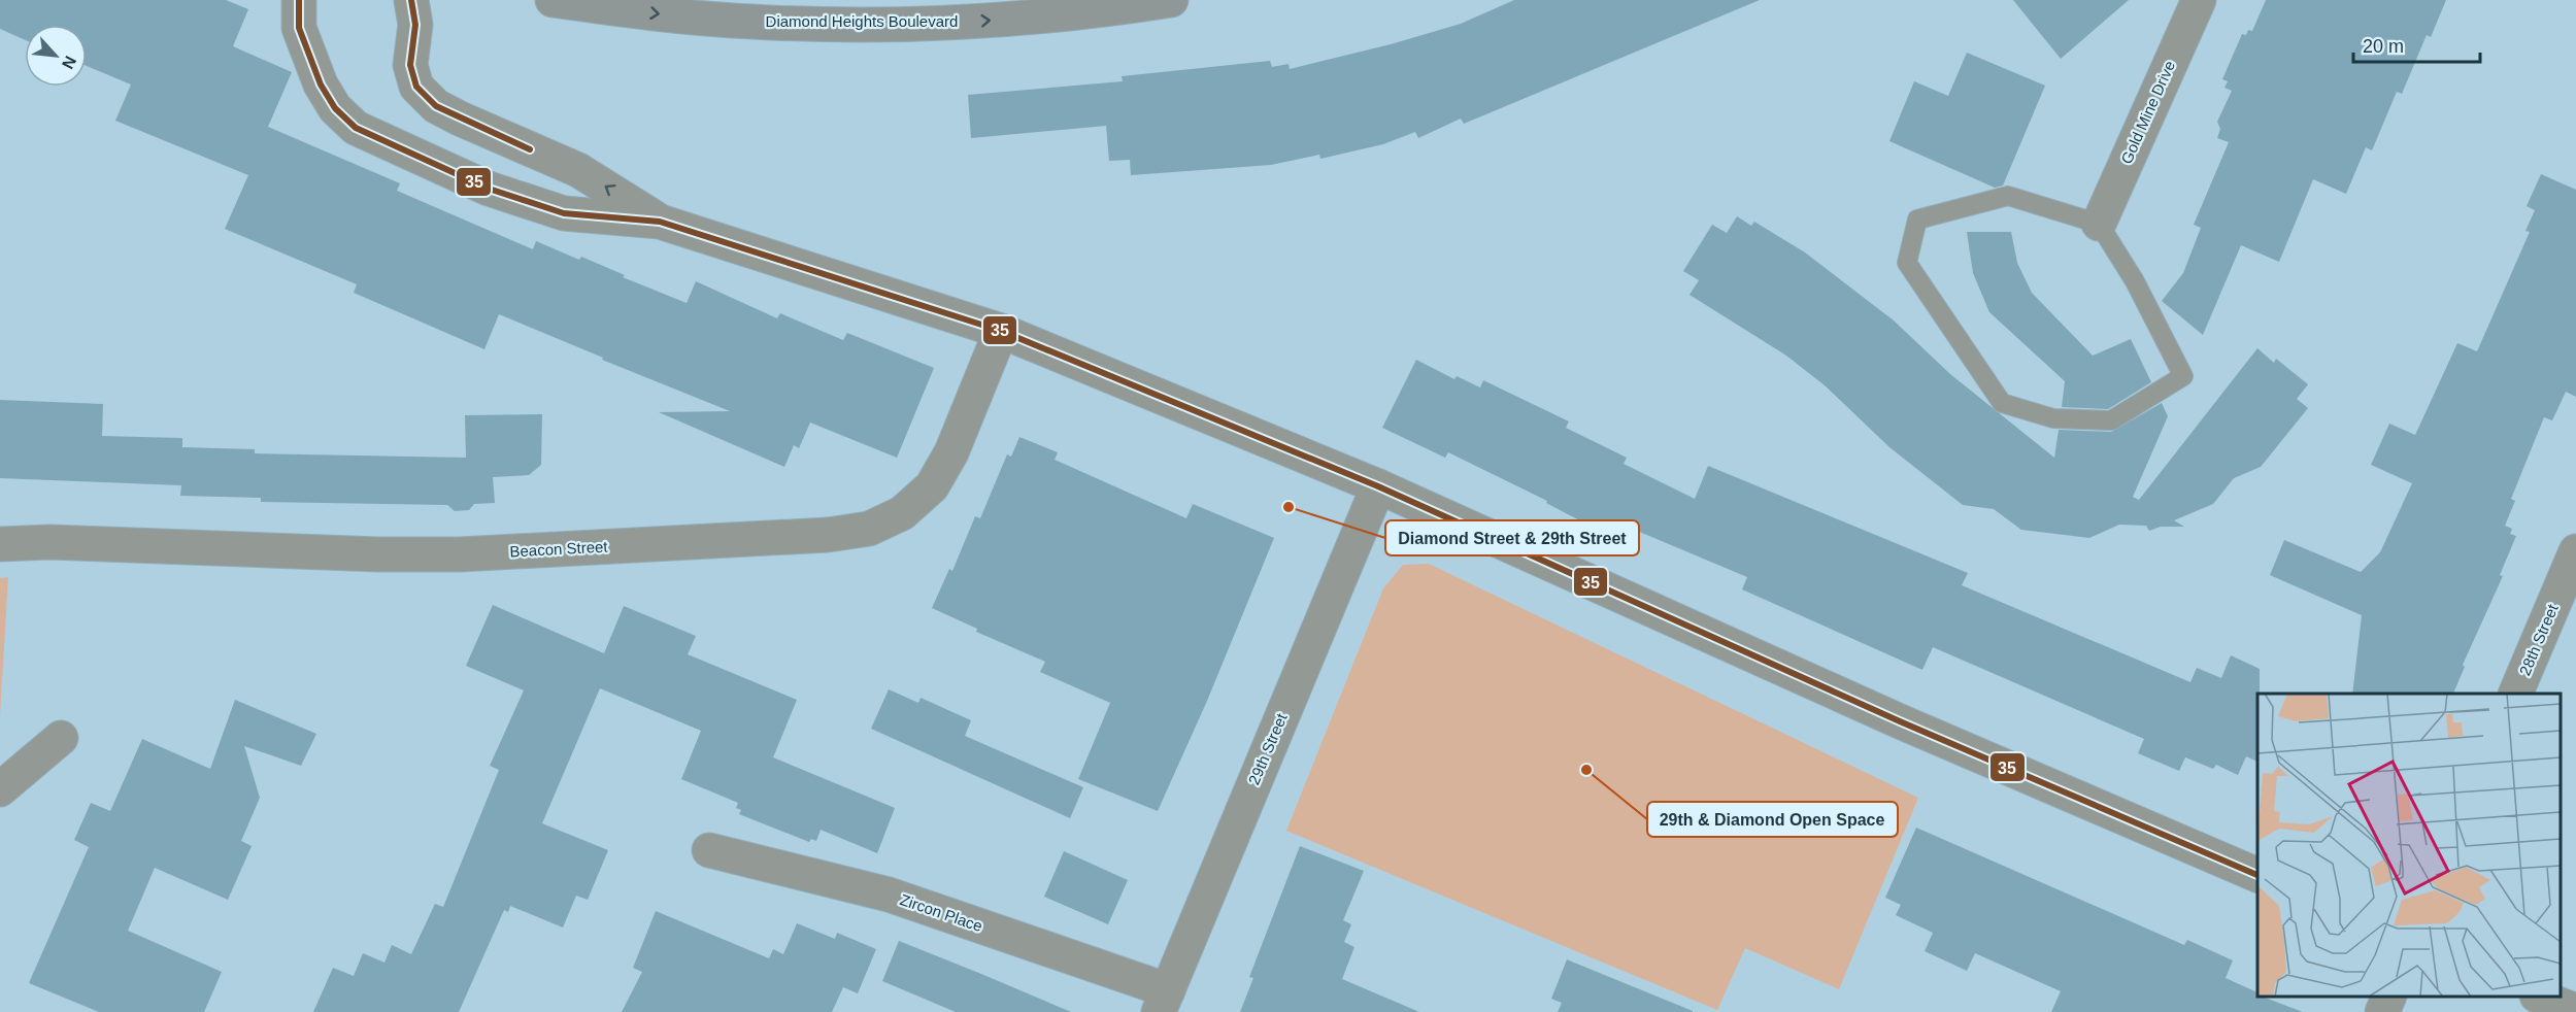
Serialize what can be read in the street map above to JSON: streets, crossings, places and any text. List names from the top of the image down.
{
  "streets": {
    "main road": ["Diamond Heights Boulevard"],
    "street": [
      "Gold Mine Drive",
      "Beacon Street",
      "28th Street",
      "29th Street",
      "Zircon Place"
    ]
  },
  "crossings": [
    ["29th Street", "Zircon Place"]
  ],
  "one_way": ["Diamond Heights Boulevard"],
  "places": ["Diamond Street & 29th Street", "29th & Diamond Open Space"],
  "lines": ["transit line 35"],
  "scale_bar": "20 m",
  "north": "bottom right"
}
